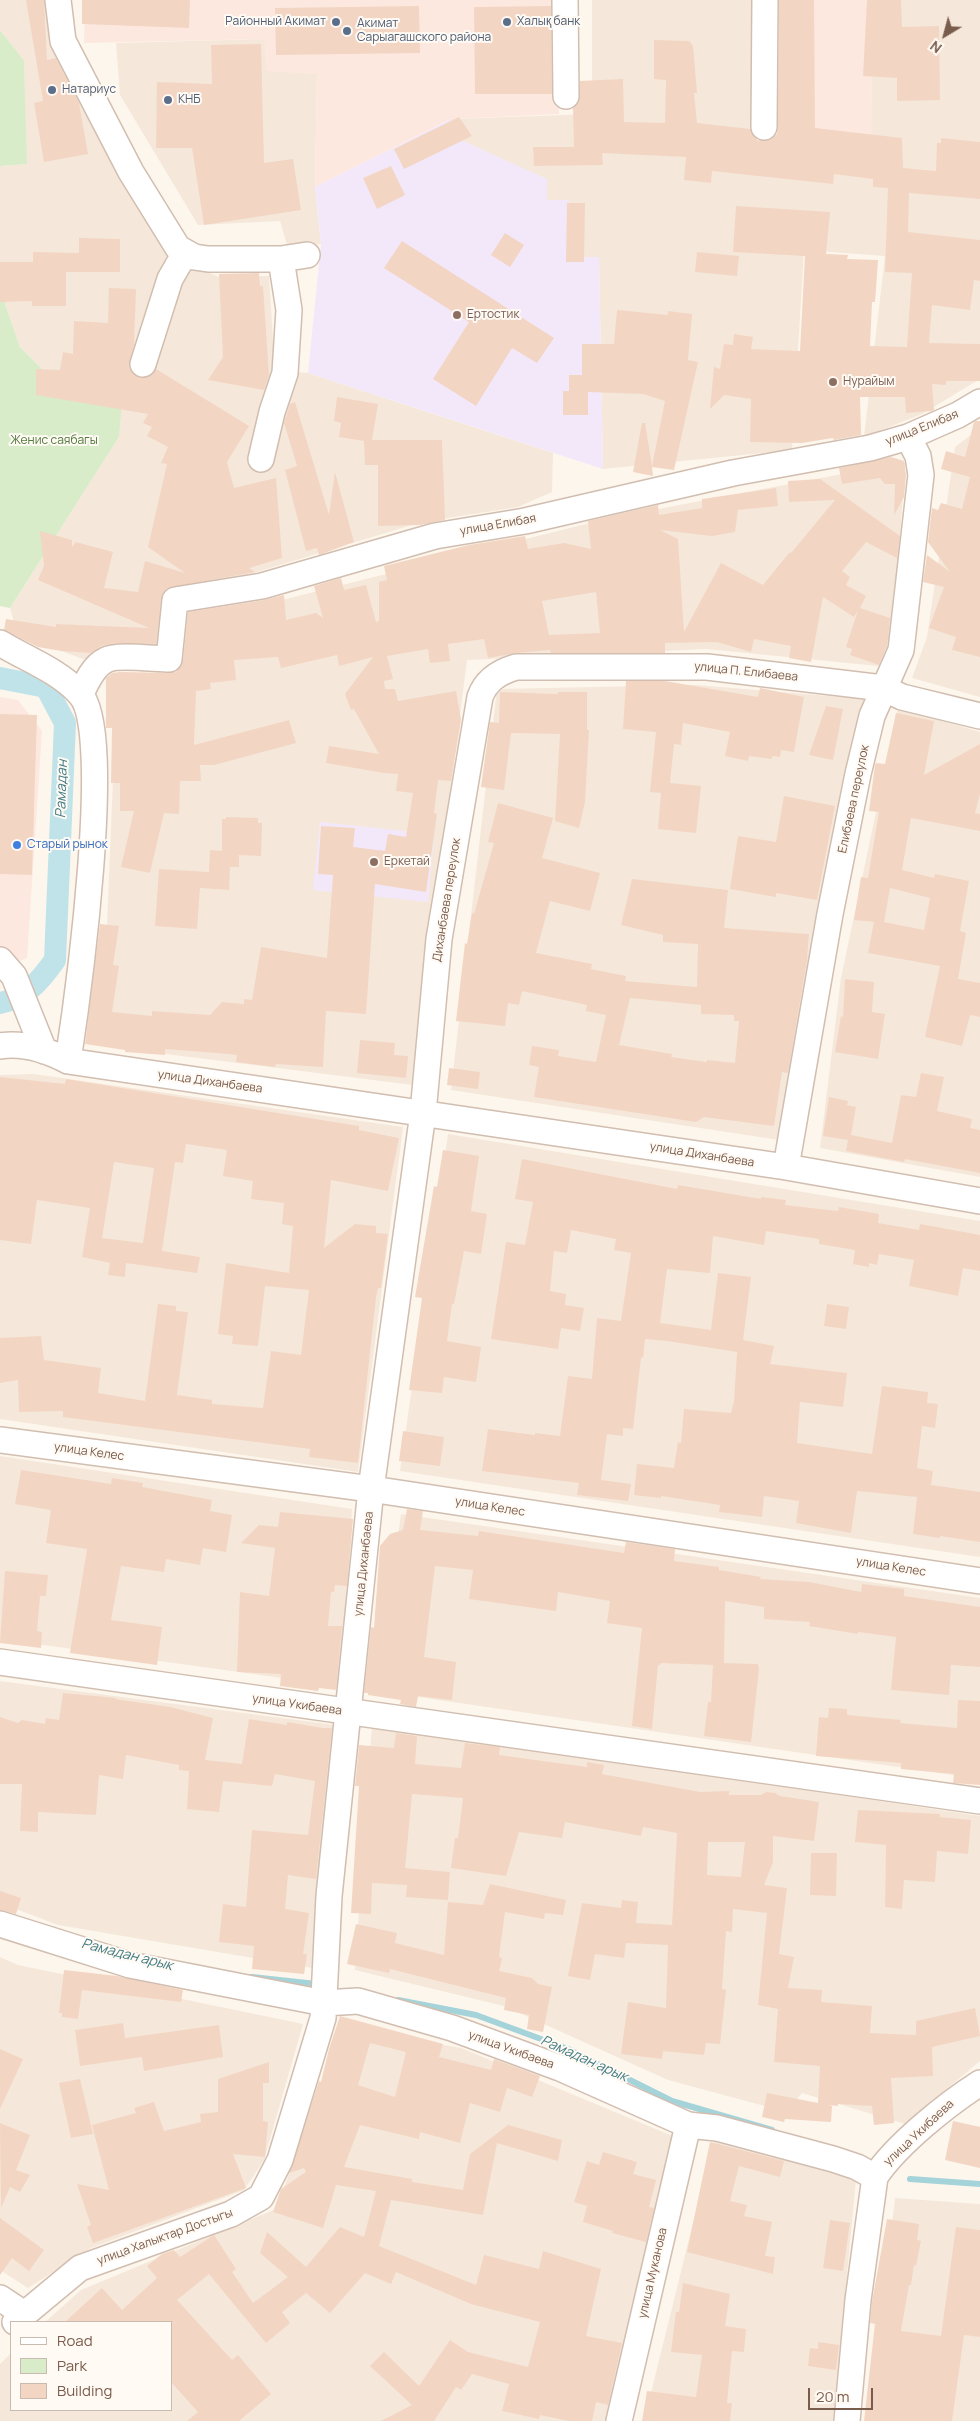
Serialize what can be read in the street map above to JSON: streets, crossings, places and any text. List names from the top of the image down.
{
  "streets": {
    "street": [
      "улица Елибая",
      "улица П. Елибаева",
      "Елибаева переулок",
      "Диханбаева переулок",
      "улица Диханбаева",
      "улица Келес",
      "улица Укибаева",
      "улица Халыктар Достыгы",
      "улица Муканова"
    ]
  },
  "crossings": [
    ["улица Елибая", "Елибаева переулок"],
    ["улица П. Елибаева", "Елибаева переулок"],
    ["улица П. Елибаева", "Диханбаева переулок"],
    ["Елибаева переулок", "улица Диханбаева"],
    ["Диханбаева переулок", "улица Диханбаева"],
    ["улица Диханбаева", "улица Келес"],
    ["улица Диханбаева", "улица Укибаева"],
    ["улица Диханбаева", "улица Халыктар Достыгы"],
    ["улица Укибаева", "улица Халыктар Достыгы"],
    ["улица Укибаева", "улица Муканова"]
  ],
  "water": ["Рамадан", "Рамадан арык"],
  "parks": ["Женис саябагы"],
  "places": [
    "Районный Акимат",
    "Халық банк",
    "Акимат Сарыагашского района",
    "Натариус",
    "КНБ",
    "Ертостик",
    "Нурайым",
    "Старый рынок",
    "Еркетай"
  ],
  "legend": ["Road", "Park", "Building"],
  "scale_bar": "20 m",
  "north": "bottom left"
}
